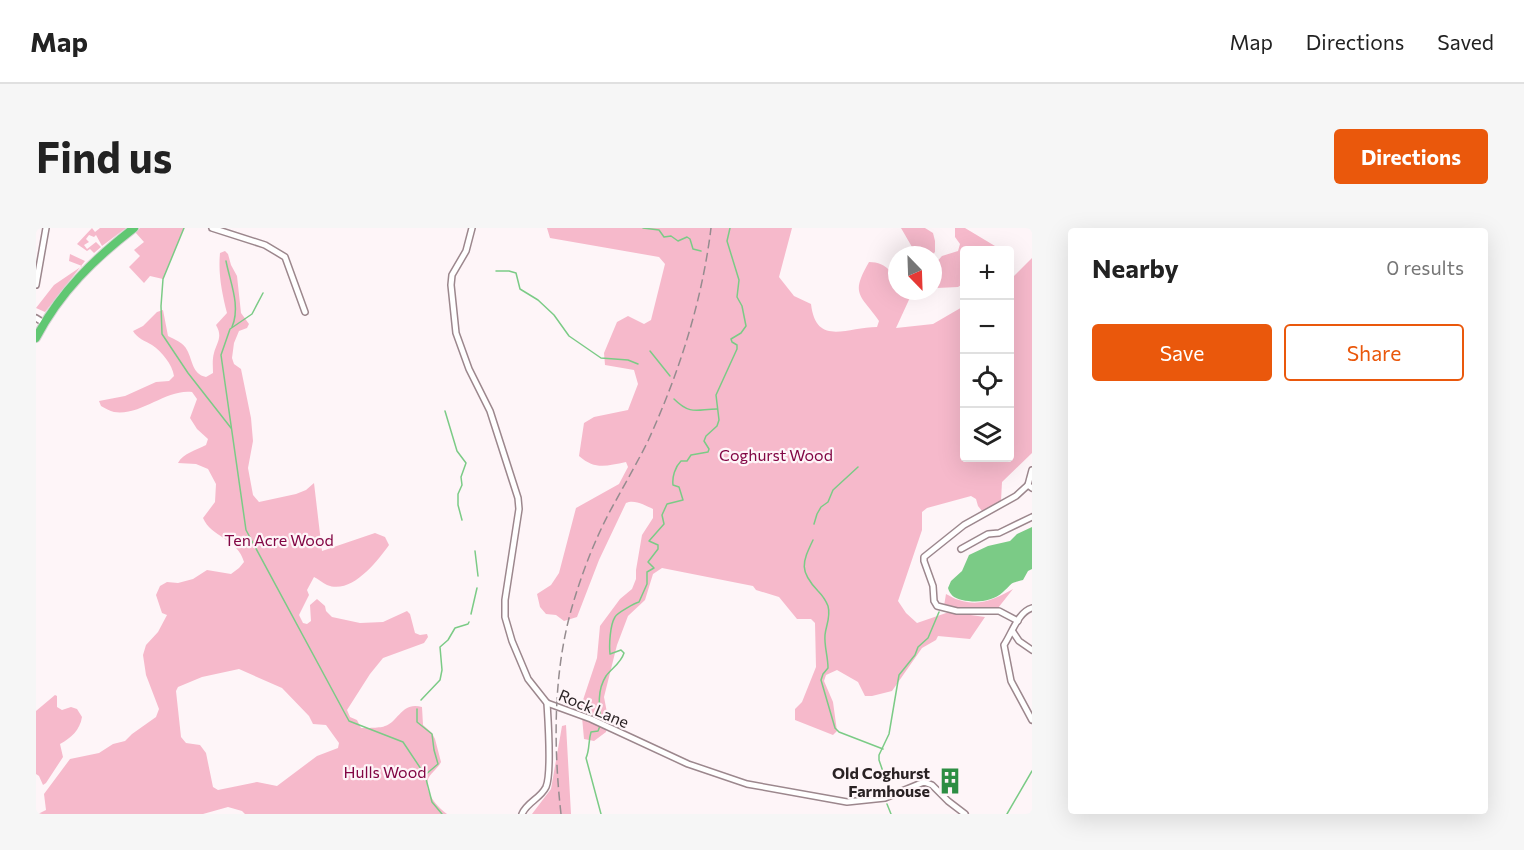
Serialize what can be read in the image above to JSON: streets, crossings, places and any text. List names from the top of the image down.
{
  "streets": {
    "street": ["Rock Lane"]
  },
  "parks": ["Coghurst Wood", "Ten Acre Wood", "Hulls Wood"],
  "places": {
    "building": ["Old Coghurst Farmhouse"]
  },
  "north": "bottom right",
  "page": {
    "header": "Map",
    "nav": ["Map", "Directions", "Saved"],
    "buttons": [
      "Directions",
      ["Save", "Share"]
    ],
    "title": "Find us",
    "heading": ["Nearby", "0 results"],
    "map_buttons": ["+", "−"]
  }
}
